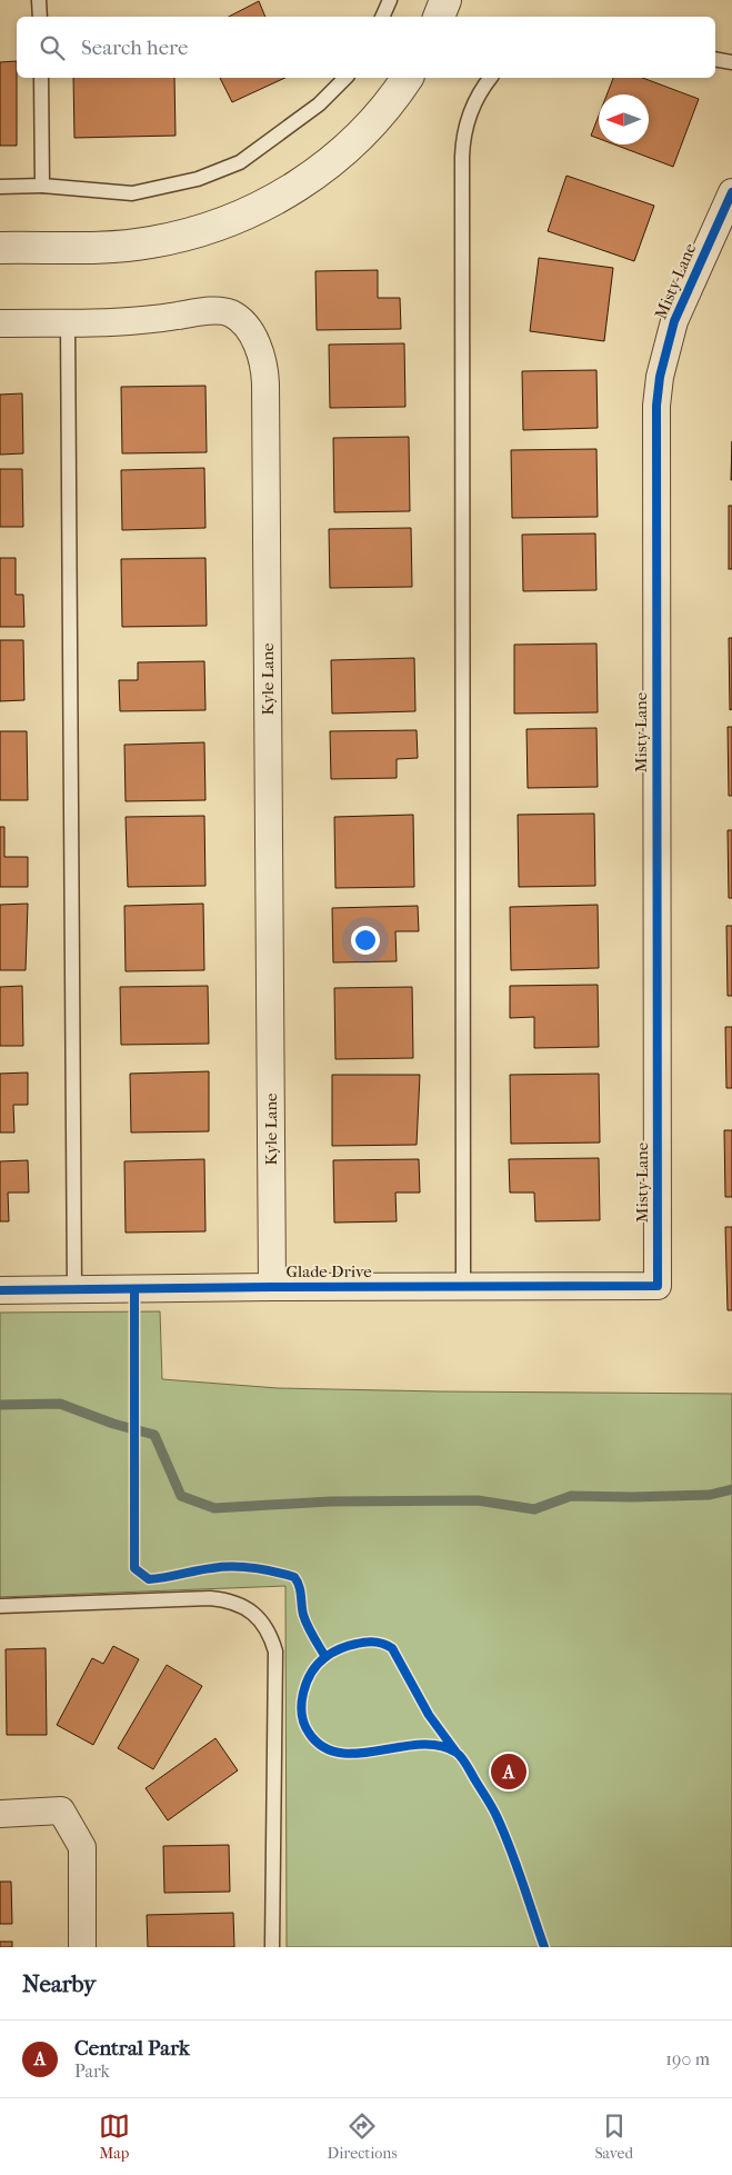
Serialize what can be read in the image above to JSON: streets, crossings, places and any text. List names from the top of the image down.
{
  "streets": {
    "street": ["Misty Lane", "Kyle Lane", "Glade Drive"]
  },
  "crossings": [
    ["Misty Lane", "Glade Drive"],
    ["Kyle Lane", "Glade Drive"]
  ],
  "north": "left",
  "page": {
    "search": "Search here",
    "pins": "A",
    "heading": "Nearby",
    "list": [
      {
        "mark": "A",
        "name": "Central Park",
        "note": "Park",
        "value": "190 m"
      }
    ],
    "nav": ["Map", "Directions", "Saved"]
  }
}
